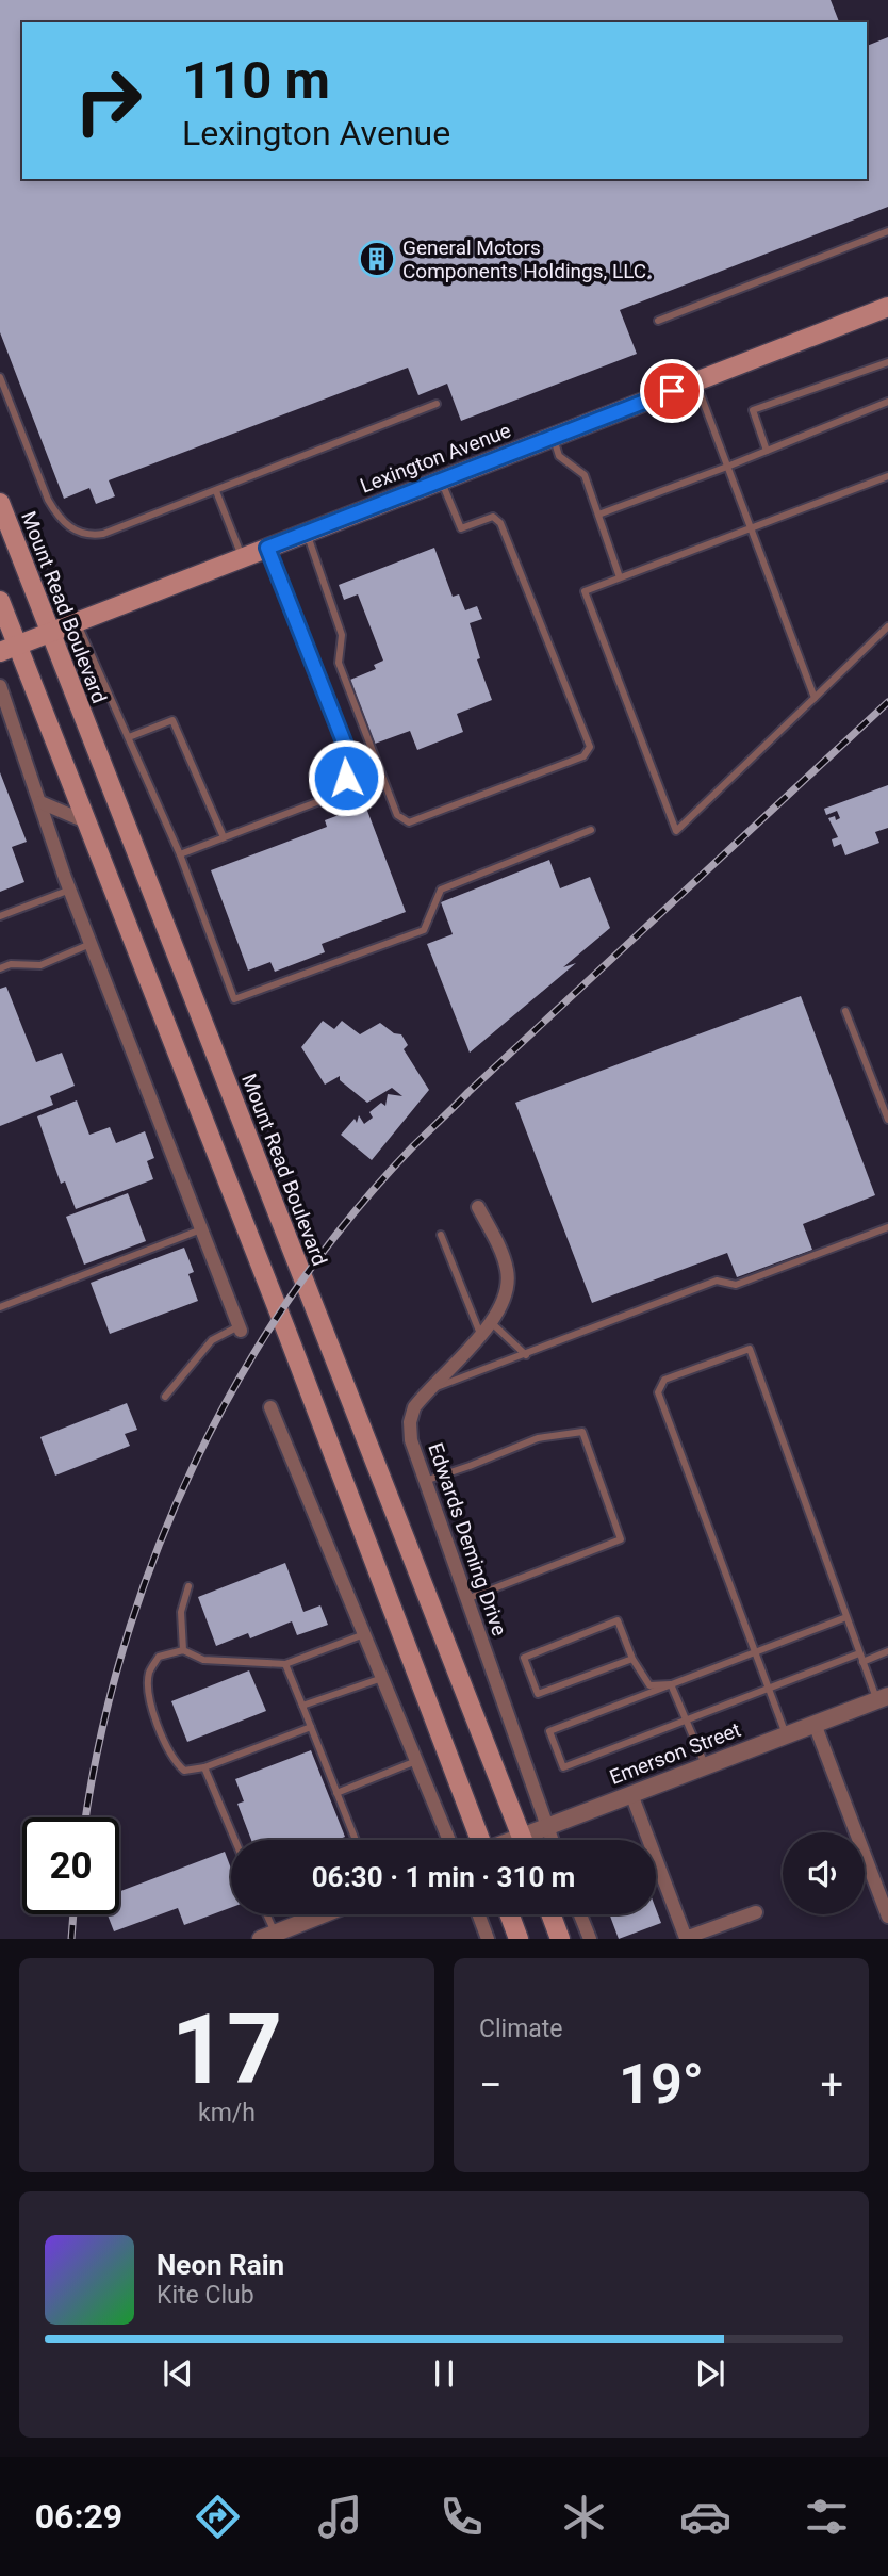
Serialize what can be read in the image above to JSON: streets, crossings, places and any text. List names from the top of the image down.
{
  "streets": {
    "main road": ["Lexington Avenue", "Mount Read Boulevard"],
    "street": ["Edwards Deming Drive", "Emerson Street"]
  },
  "crossings": [
    ["Lexington Avenue", "Mount Read Boulevard"],
    ["Edwards Deming Drive", "Emerson Street"]
  ],
  "places": {
    "building": ["General Motors Components Holdings, LLC."]
  },
  "page": {
    "turn": ["110 m", "Lexington Avenue"],
    "limit": "20",
    "trip": "06:30 · 1 min · 310 m",
    "tile": [
      ["17", "km/h"],
      "Climate"
    ],
    "heat": ["−", "19°", "+"],
    "song": ["Neon Rain", "Kite Club"],
    "tabs": "06:29"
  }
}
